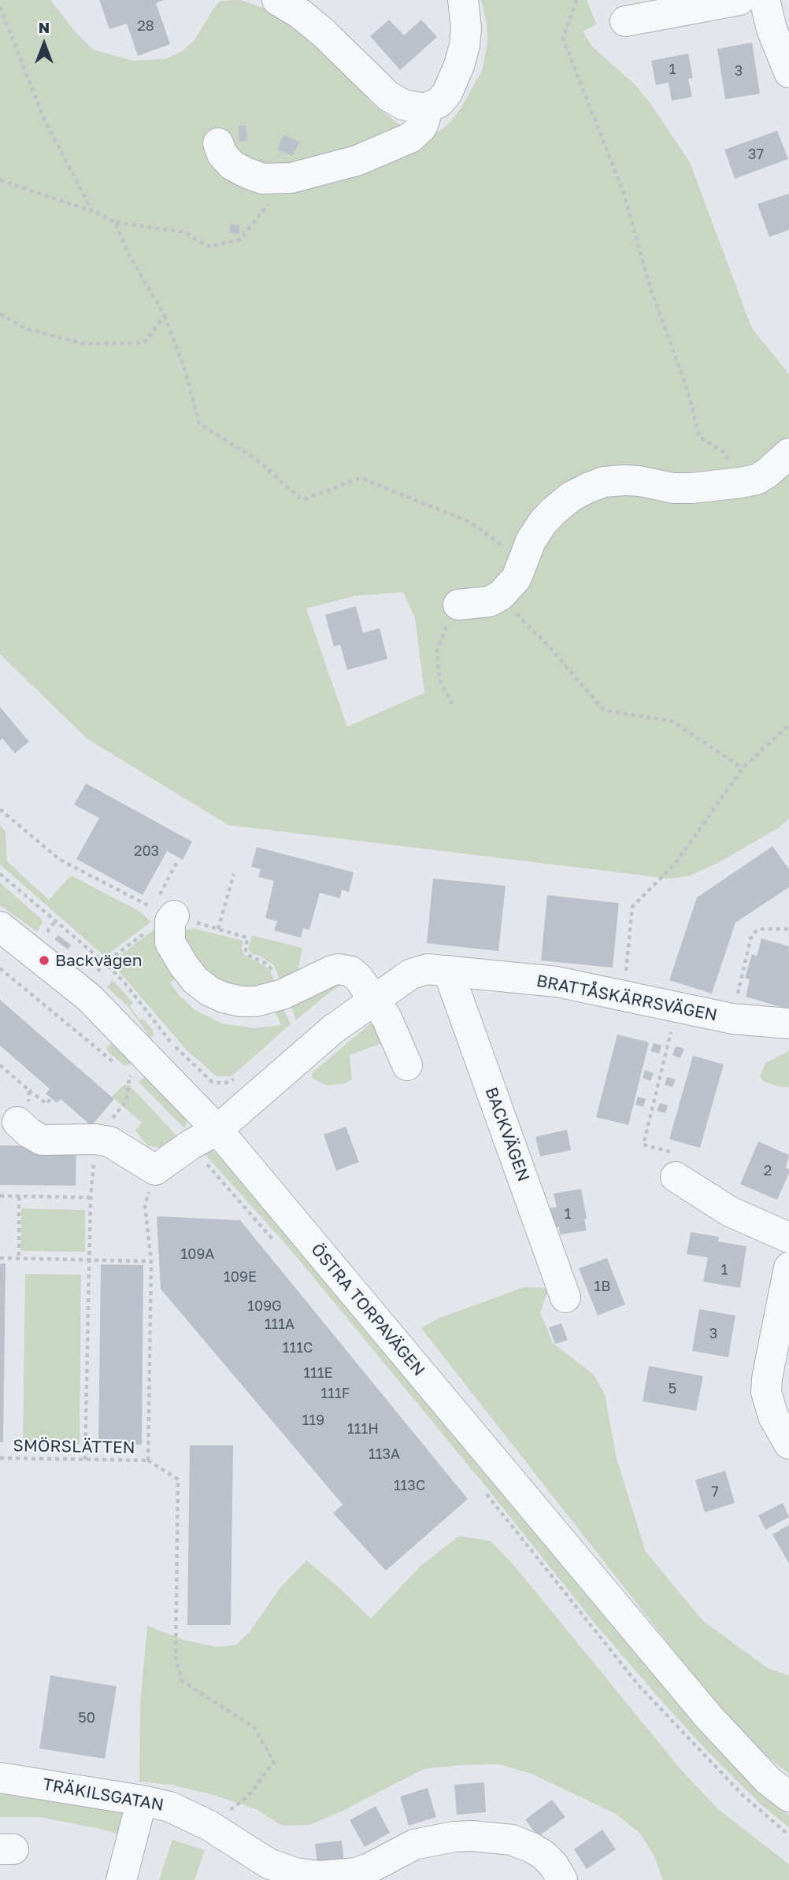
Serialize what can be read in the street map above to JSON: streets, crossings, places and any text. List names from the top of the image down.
{
  "streets": {
    "street": [
      "BRATTÅSKÄRRSVÄGEN",
      "BACKVÄGEN",
      "ÖSTRA TORPAVÄGEN",
      "TRÄKILSGATAN"
    ],
    "path": ["SMÖRSLÄTTEN"]
  },
  "crossings": [
    ["BRATTÅSKÄRRSVÄGEN", "BACKVÄGEN"],
    ["BRATTÅSKÄRRSVÄGEN", "ÖSTRA TORPAVÄGEN"]
  ],
  "places": ["Backvägen"],
  "house_numbers": [
    "28",
    "1",
    "3",
    "37",
    "203",
    "2",
    "1",
    "109A",
    "1",
    "109E",
    "1B",
    "109G",
    "111A",
    "3",
    "111C",
    "111E",
    "5",
    "111F",
    "119",
    "111H",
    "113A",
    "113C",
    "7",
    "50"
  ],
  "north": "top"
}
